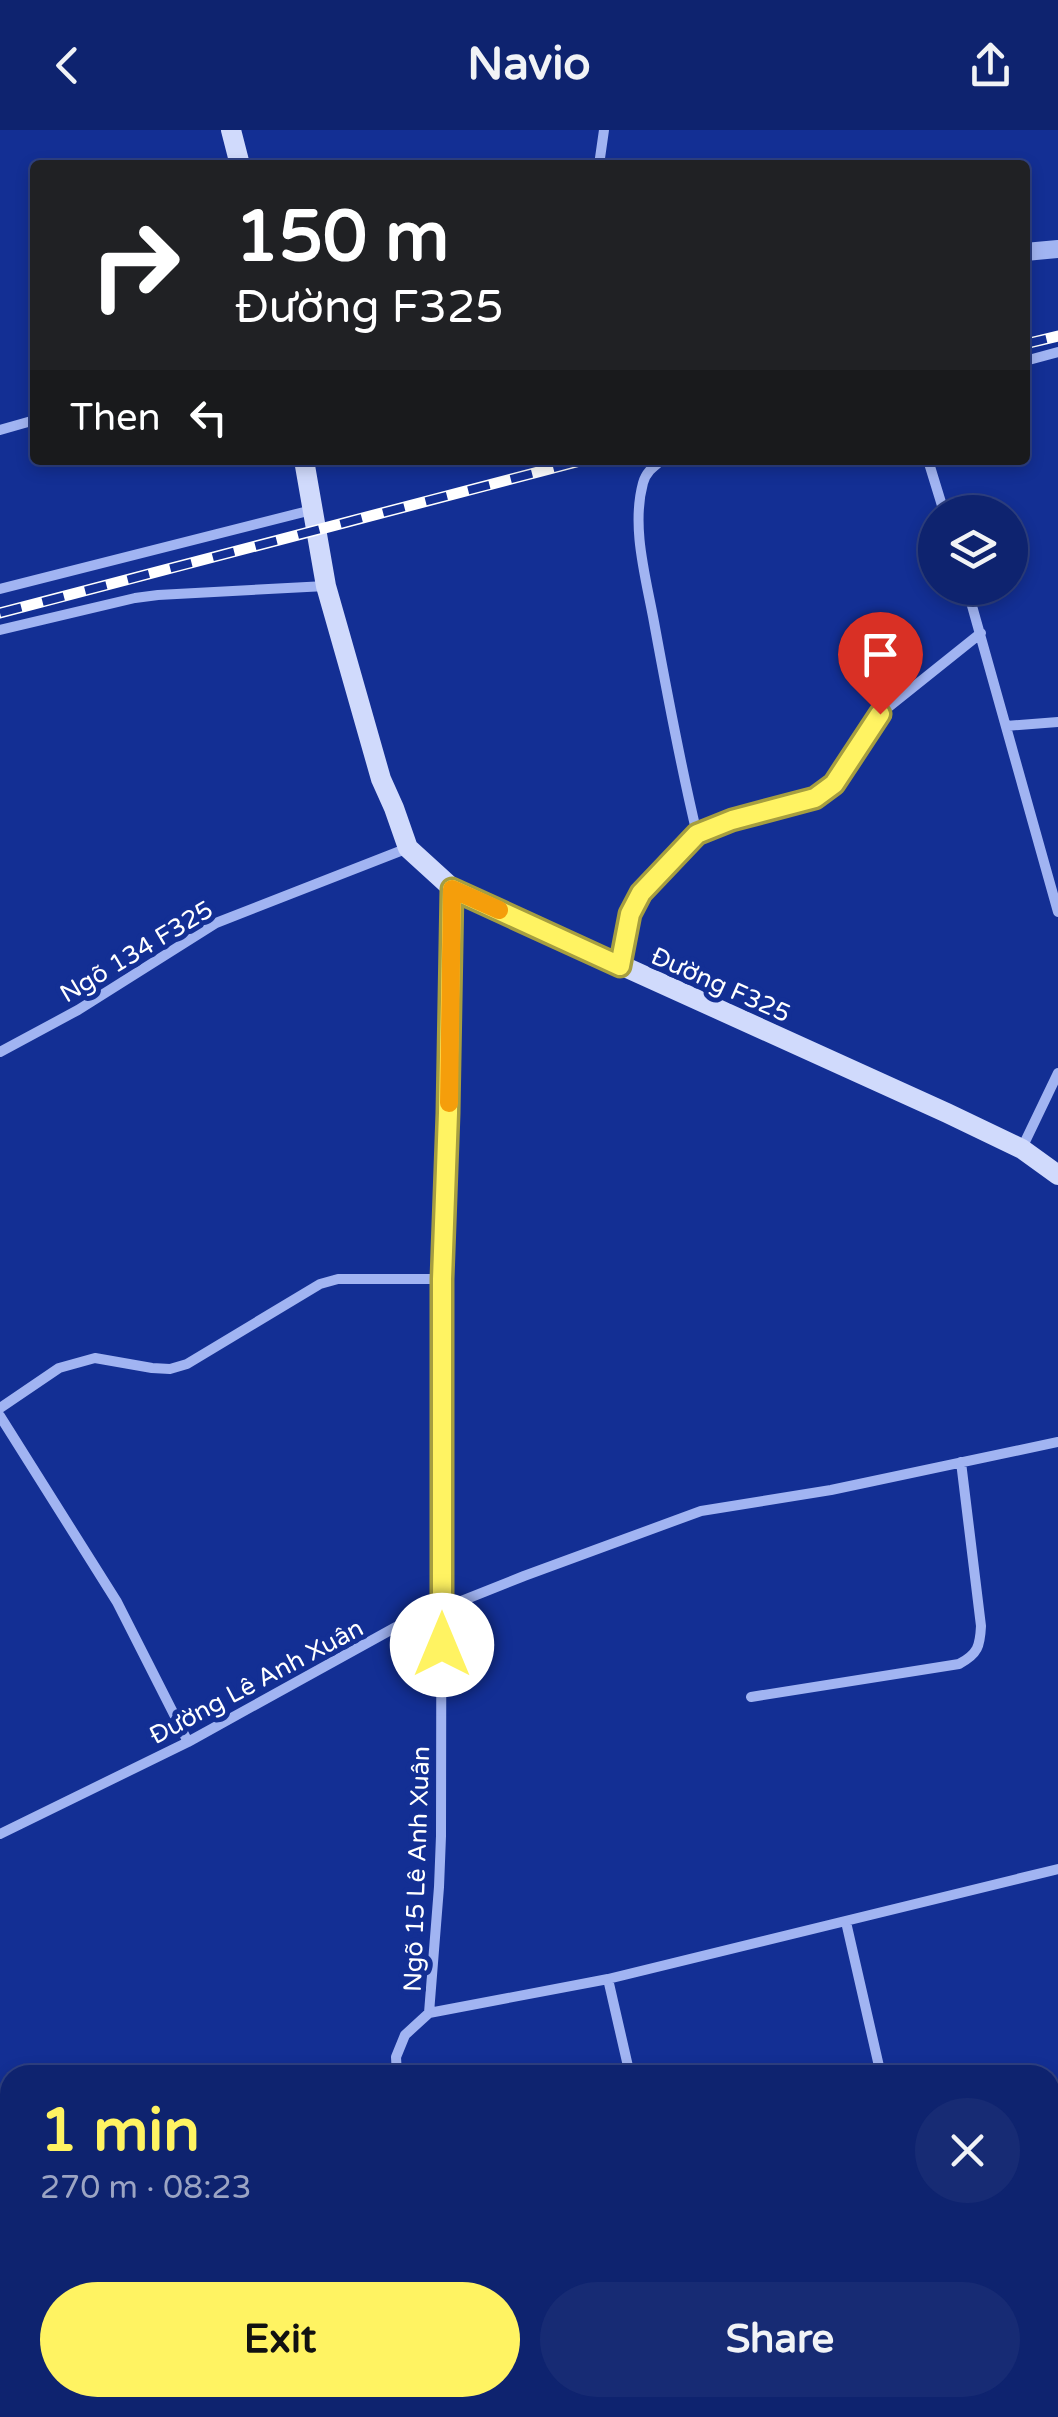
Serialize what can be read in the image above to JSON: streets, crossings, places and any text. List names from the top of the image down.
{
  "streets": {
    "main road": ["Đường F325"],
    "street": ["Ngõ 134 F325", "Đường Lê Anh Xuân", "Ngõ 15 Lê Anh Xuân"]
  },
  "crossings": [
    ["Ngõ 134 F325", "Đường F325"],
    ["Đường F325", "Ngõ 15 Lê Anh Xuân"],
    ["Đường Lê Anh Xuân", "Ngõ 15 Lê Anh Xuân"]
  ],
  "page": {
    "header": "Navio",
    "turn": ["150 m", "Đường F325"],
    "then": "Then",
    "heading": ["1 min", "270 m · 08:23"],
    "buttons": ["Exit", "Share"]
  }
}
